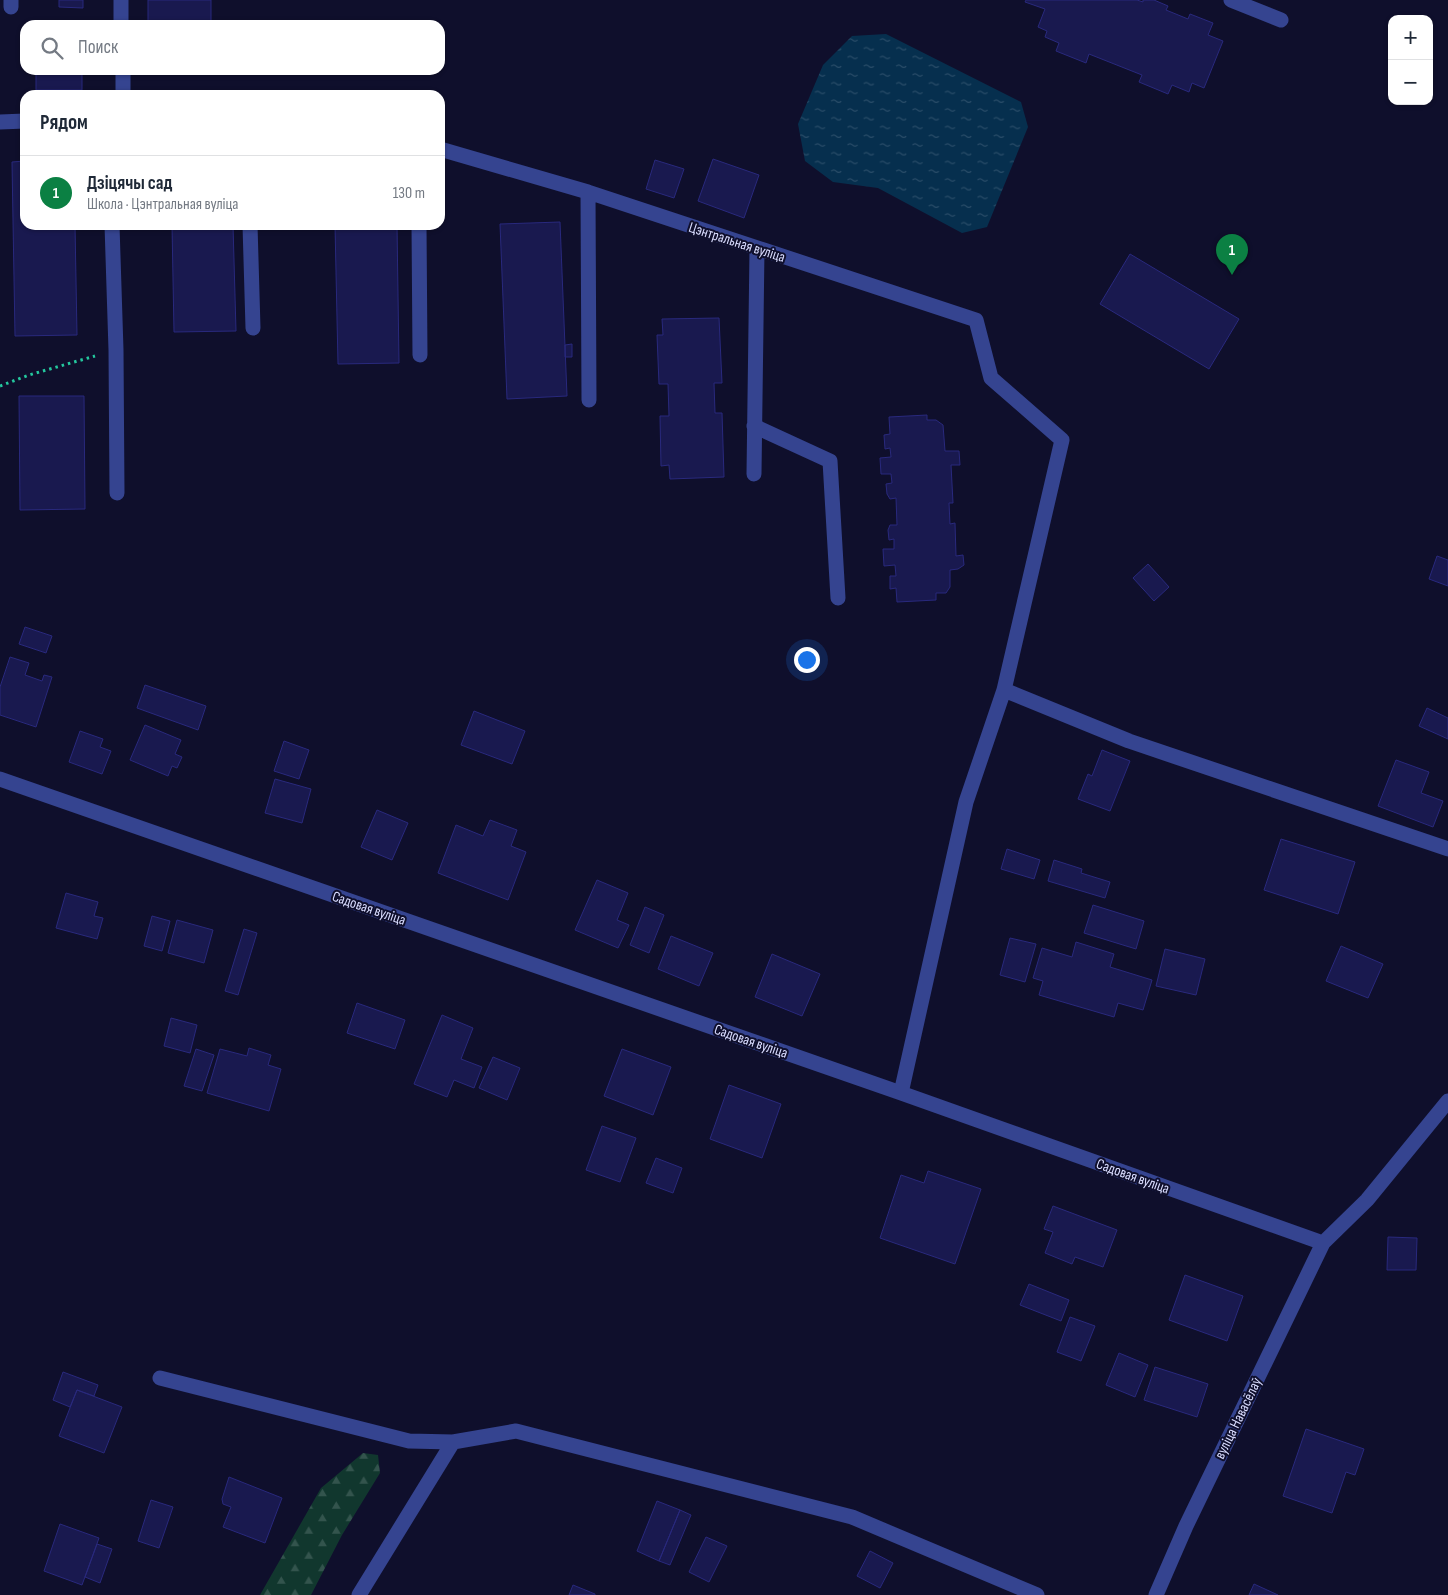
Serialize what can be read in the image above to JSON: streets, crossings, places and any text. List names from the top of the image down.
{
  "streets": {
    "street": ["Цэнтральная вуліца", "Садовая вуліца", "вуліца Навасёлаў"]
  },
  "crossings": [
    ["Садовая вуліца", "вуліца Навасёлаў"]
  ],
  "page": {
    "map_buttons": ["+", "−"],
    "search": "Поиск",
    "heading": "Рядом",
    "list": [
      {
        "mark": "1",
        "name": "Дзіцячы сад",
        "note": "Школа · Цэнтральная вуліца",
        "value": "130 m"
      }
    ],
    "pins": "1"
  }
}
